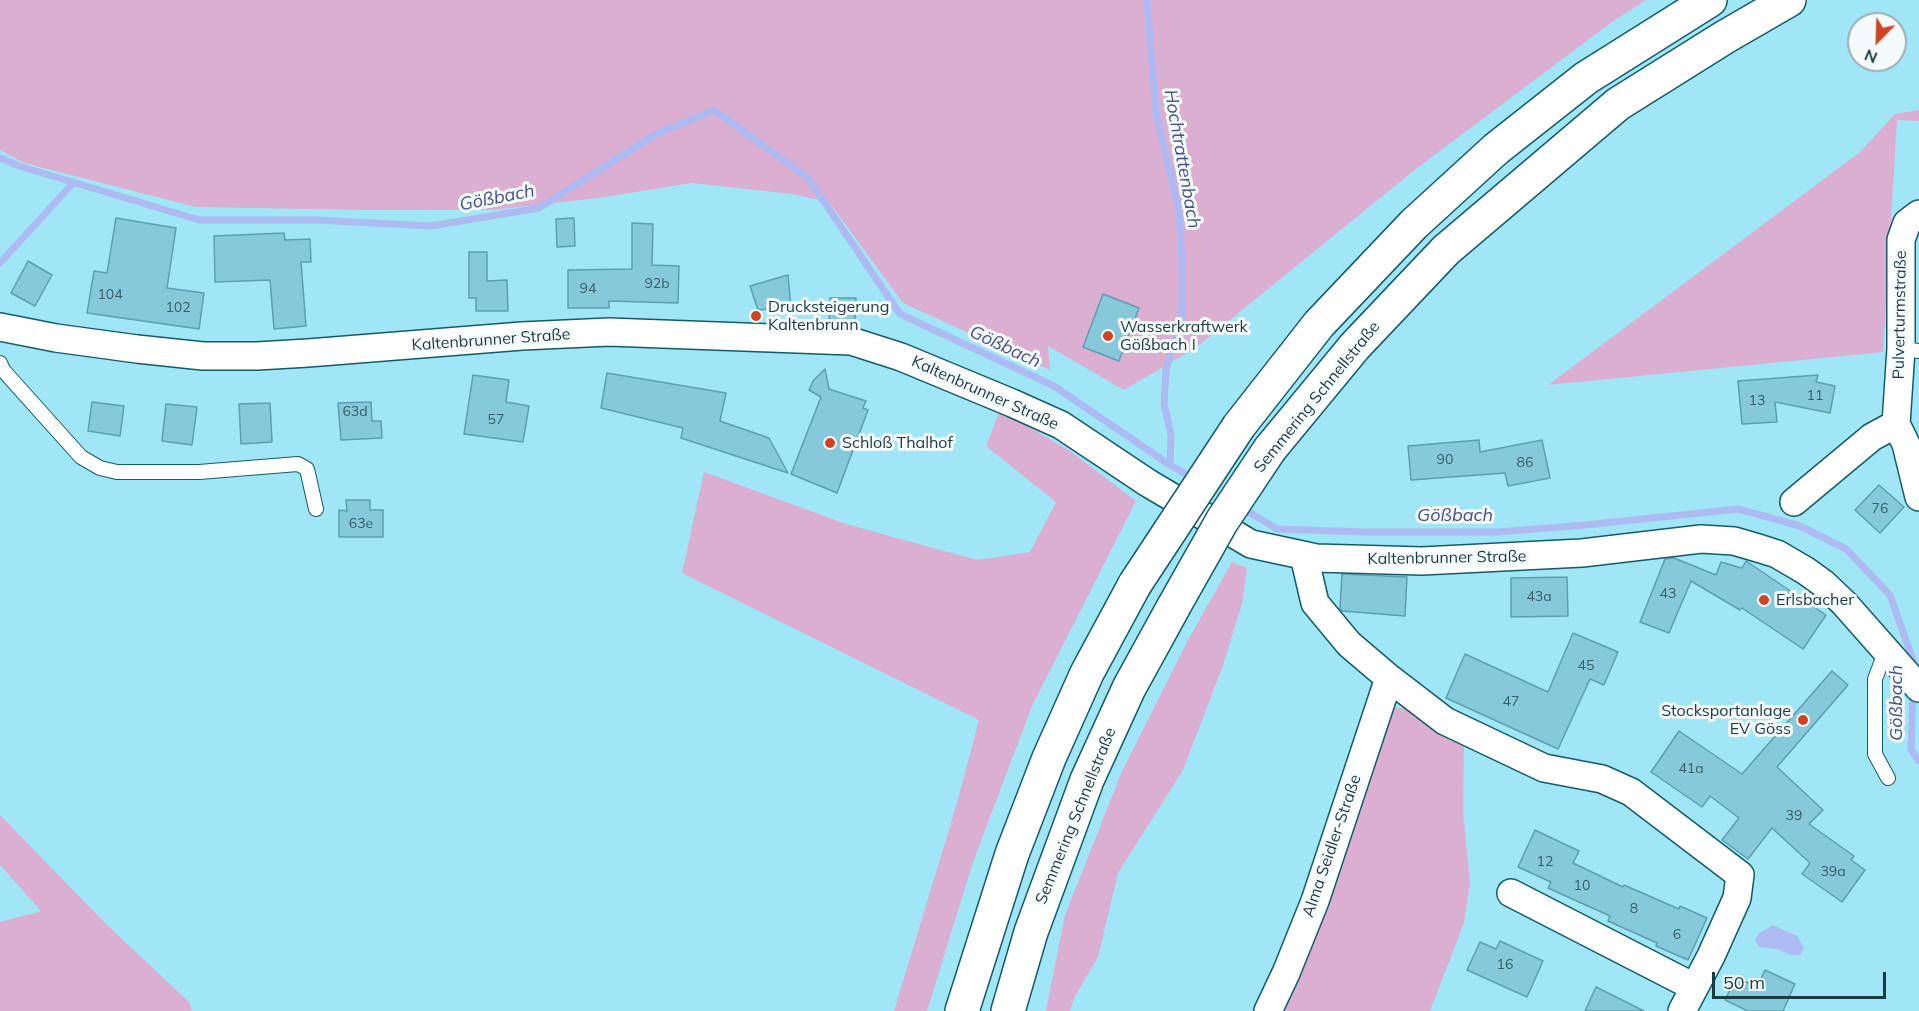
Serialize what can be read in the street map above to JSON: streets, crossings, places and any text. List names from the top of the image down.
{
  "streets": {
    "highway": ["Semmering Schnellstraße"],
    "street": ["Pulverturmstraße", "Kaltenbrunner Straße", "Alma Seidler-Straße"]
  },
  "water": ["Hochtrattenbach", "Gößbach"],
  "places": [
    "Drucksteigerung Kaltenbrunn",
    "Wasserkraftwerk Gößbach I",
    "Schloß Thalhof",
    "Erlsbacher",
    "Stocksportanlage EV Göss"
  ],
  "house_numbers": [
    "92b",
    "94",
    "104",
    "102",
    "11",
    "13",
    "63d",
    "57",
    "90",
    "86",
    "76",
    "63e",
    "43",
    "43a",
    "45",
    "47",
    "41a",
    "39",
    "12",
    "39a",
    "10",
    "8",
    "6",
    "16"
  ],
  "scale_bar": "50 m",
  "north": "bottom left"
}
